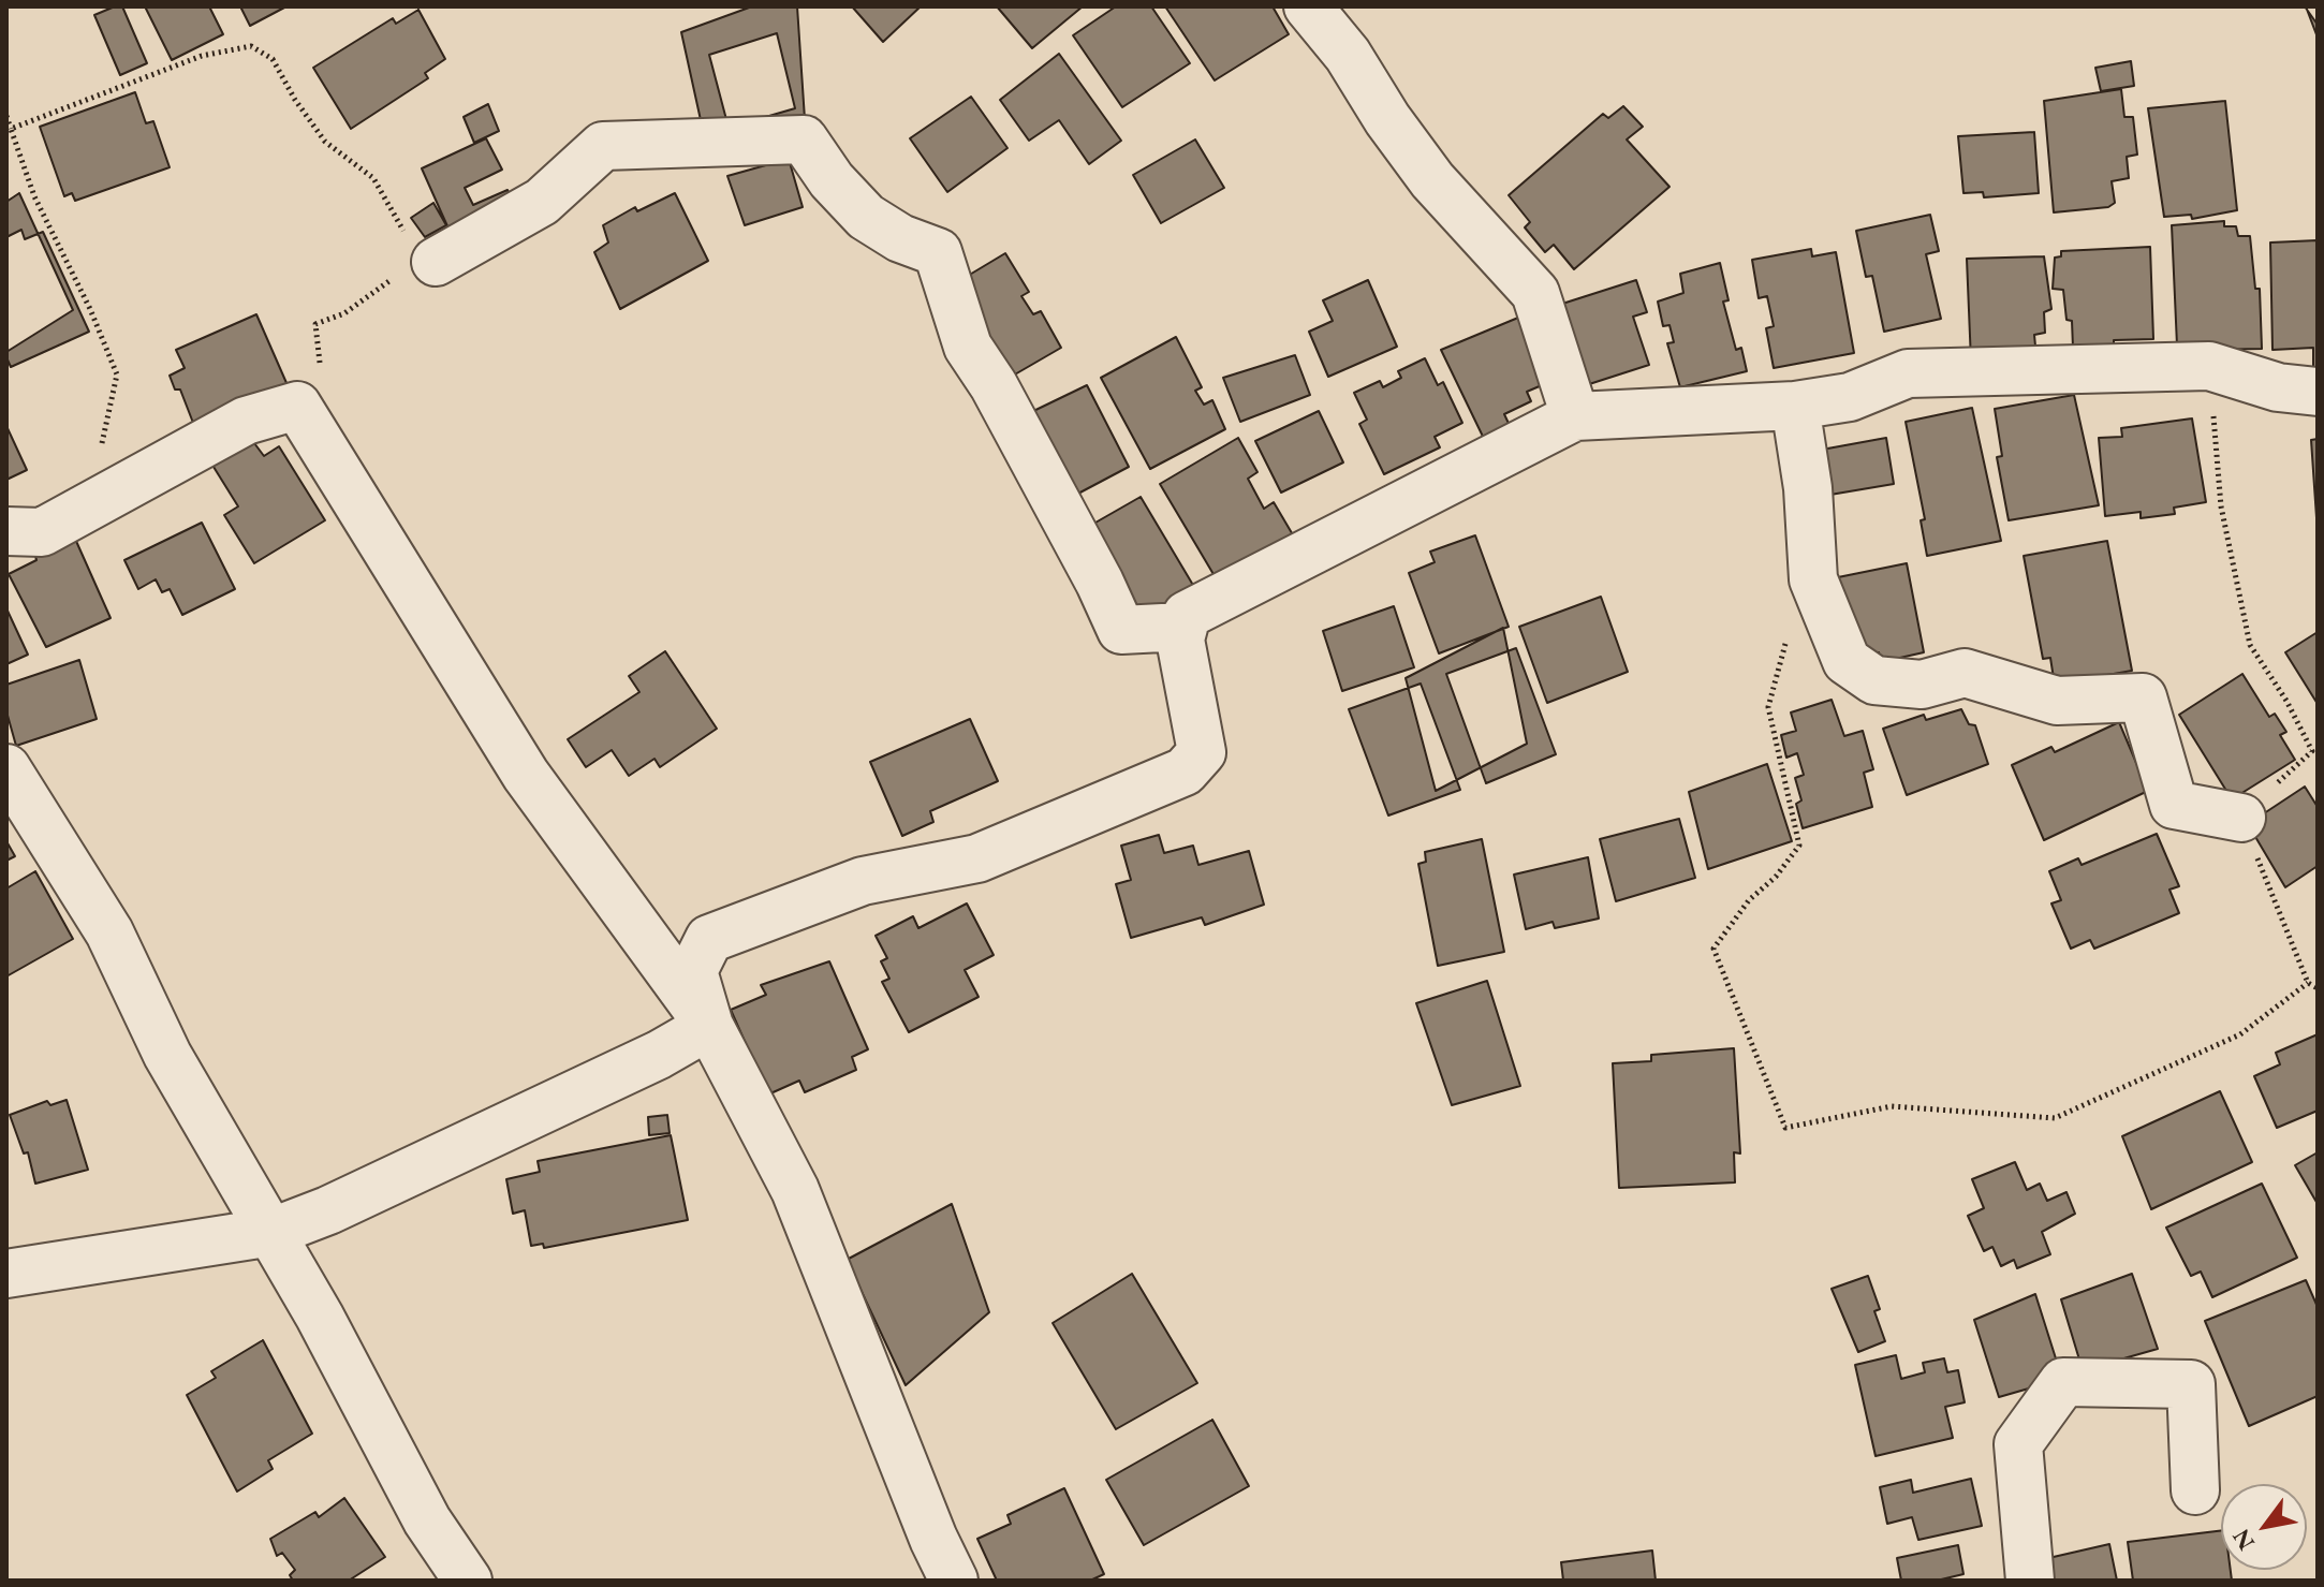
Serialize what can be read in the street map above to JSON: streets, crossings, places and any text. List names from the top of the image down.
{
  "north": "bottom left"
}
